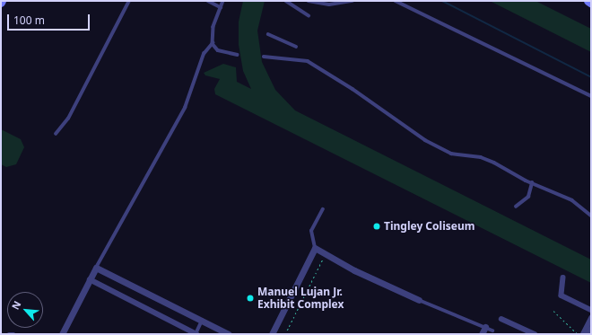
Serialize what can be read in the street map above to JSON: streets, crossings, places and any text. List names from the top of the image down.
{
  "places": ["Tingley Coliseum", "Manuel Lujan Jr. Exhibit Complex"],
  "scale_bar": "100 m",
  "north": "top left"
}
